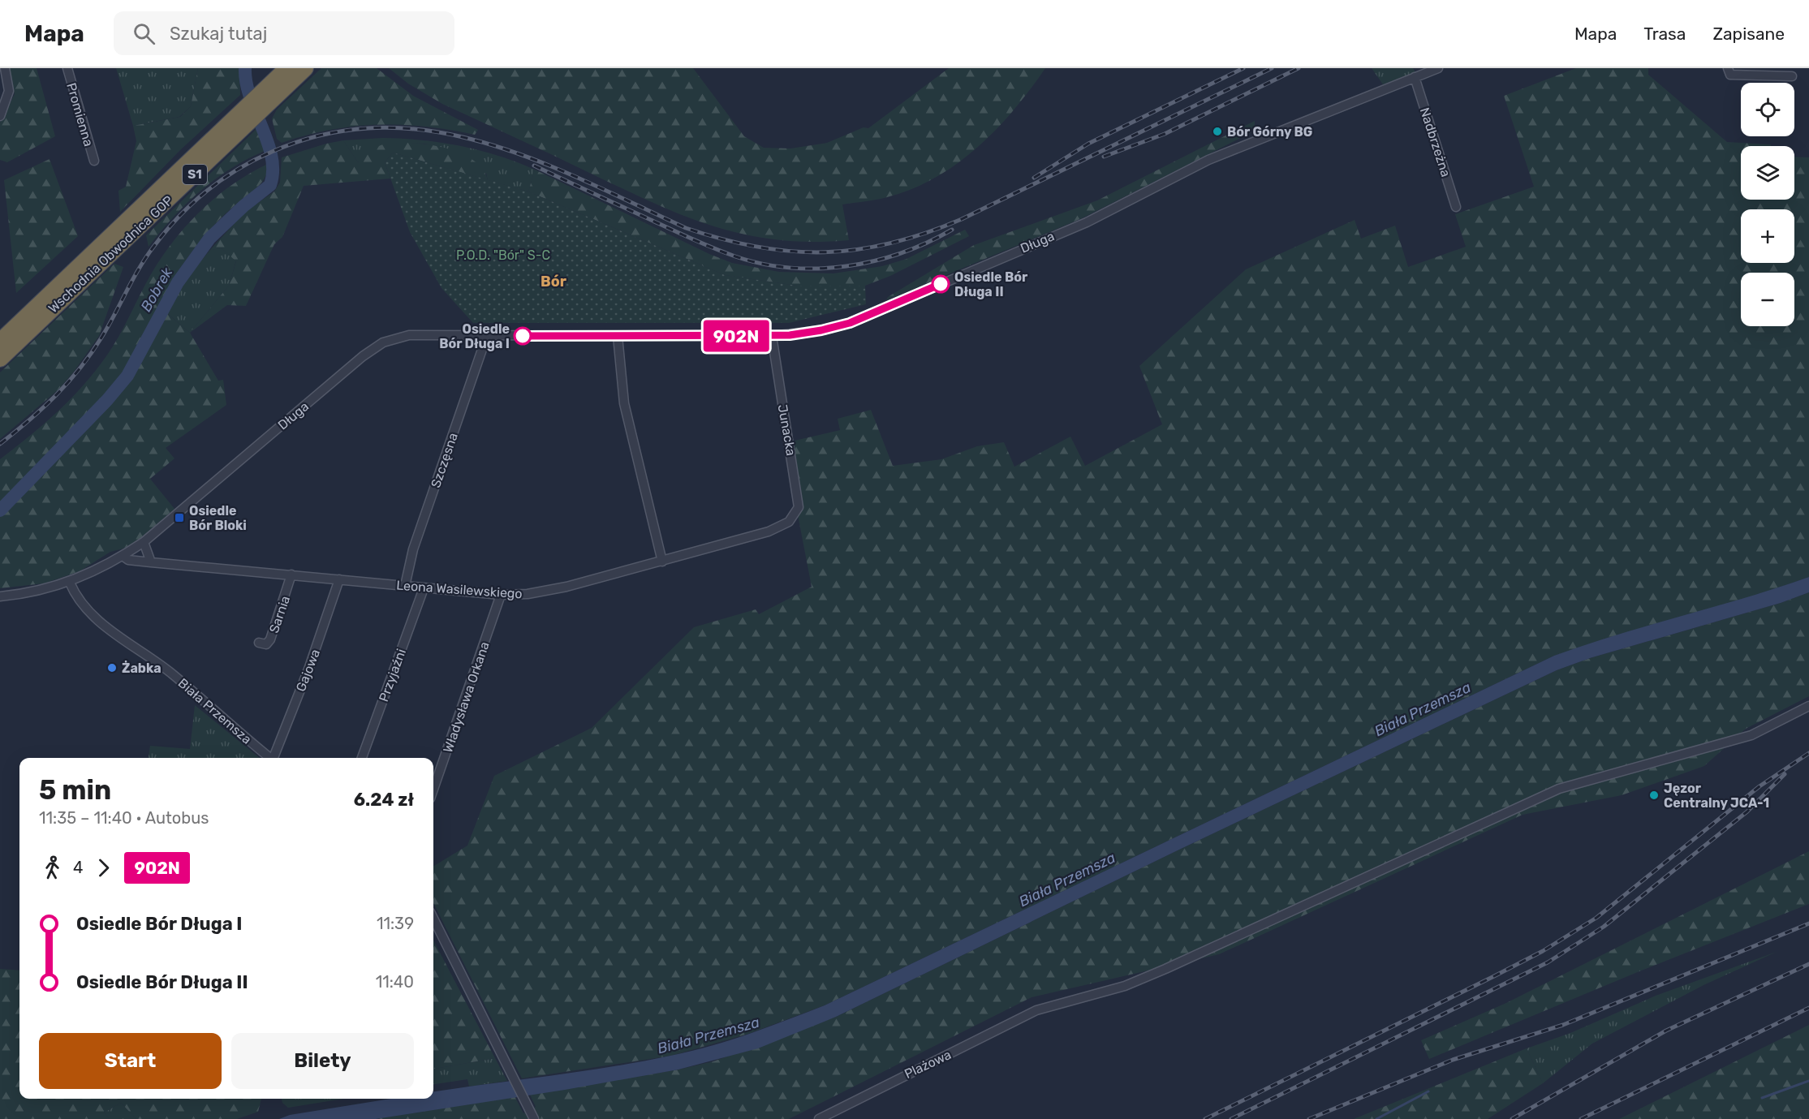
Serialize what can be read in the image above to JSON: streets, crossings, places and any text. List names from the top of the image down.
{
  "streets": {
    "highway": ["S1", "Wschodnia Obwodnica GOP"],
    "street": [
      "Promienna",
      "Nadbrzeżna",
      "Długa",
      "Junacka",
      "Szczęsna",
      "Leona Wasilewskiego",
      "Sarnia",
      "Gajowa",
      "Przyjaźni",
      "Władysława Orkana",
      "Biała Przemsza",
      "Plażowa"
    ]
  },
  "crossings": [
    ["Nadbrzeżna", "Długa"],
    ["Długa", "Junacka"],
    ["Długa", "Szczęsna"],
    ["Długa", "Leona Wasilewskiego"],
    ["Długa", "Biała Przemsza"],
    ["Junacka", "Leona Wasilewskiego"],
    ["Szczęsna", "Leona Wasilewskiego"],
    ["Leona Wasilewskiego", "Sarnia"],
    ["Leona Wasilewskiego", "Gajowa"],
    ["Leona Wasilewskiego", "Przyjaźni"],
    ["Leona Wasilewskiego", "Władysława Orkana"]
  ],
  "districts": ["Bór"],
  "water": ["Bobrek", "Biała Przemsza"],
  "parks": ["P.O.D. \"Bór\" S-C"],
  "places": {
    "other": [
      "Bór Górny BG",
      "Osiedle Bór Długa II",
      "Osiedle Bór Długa I",
      "Żabka",
      "Jęzor Centralny JCA-1"
    ],
    "transit": ["Osiedle Bór Bloki"]
  },
  "lines": ["bus line 902N"],
  "page": {
    "header": "Mapa",
    "search": "Szukaj tutaj",
    "nav": ["Mapa", "Trasa", "Zapisane"],
    "on_map": "902N",
    "map_buttons": ["+", "−"],
    "heading": ["5 min", "11:35 – 11:40 · Autobus", "6.24 zł"],
    "legs": ["4", "902N"],
    "list": [
      {
        "name": "Osiedle Bór Długa I",
        "value": "11:39"
      },
      {
        "name": "Osiedle Bór Długa II",
        "value": "11:40"
      }
    ],
    "buttons": ["Start", "Bilety"]
  }
}
